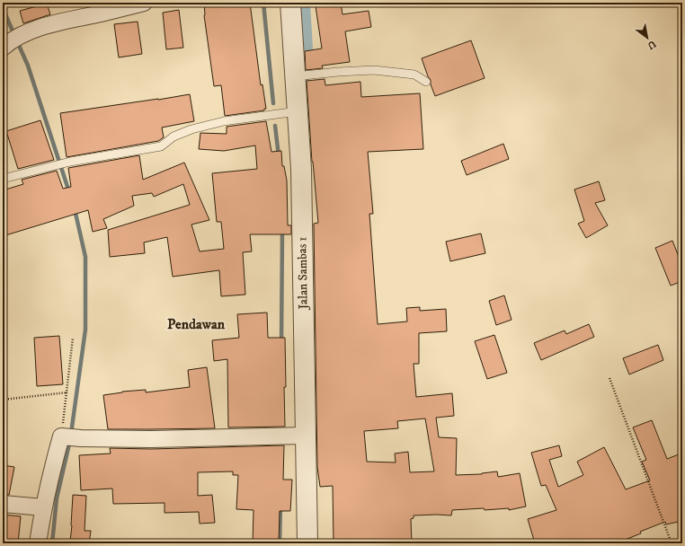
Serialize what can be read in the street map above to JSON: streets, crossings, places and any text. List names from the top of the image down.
{
  "streets": {
    "street": ["Jalan Sambas 1"]
  },
  "districts": ["Pendawan"],
  "north": "bottom right"
}
